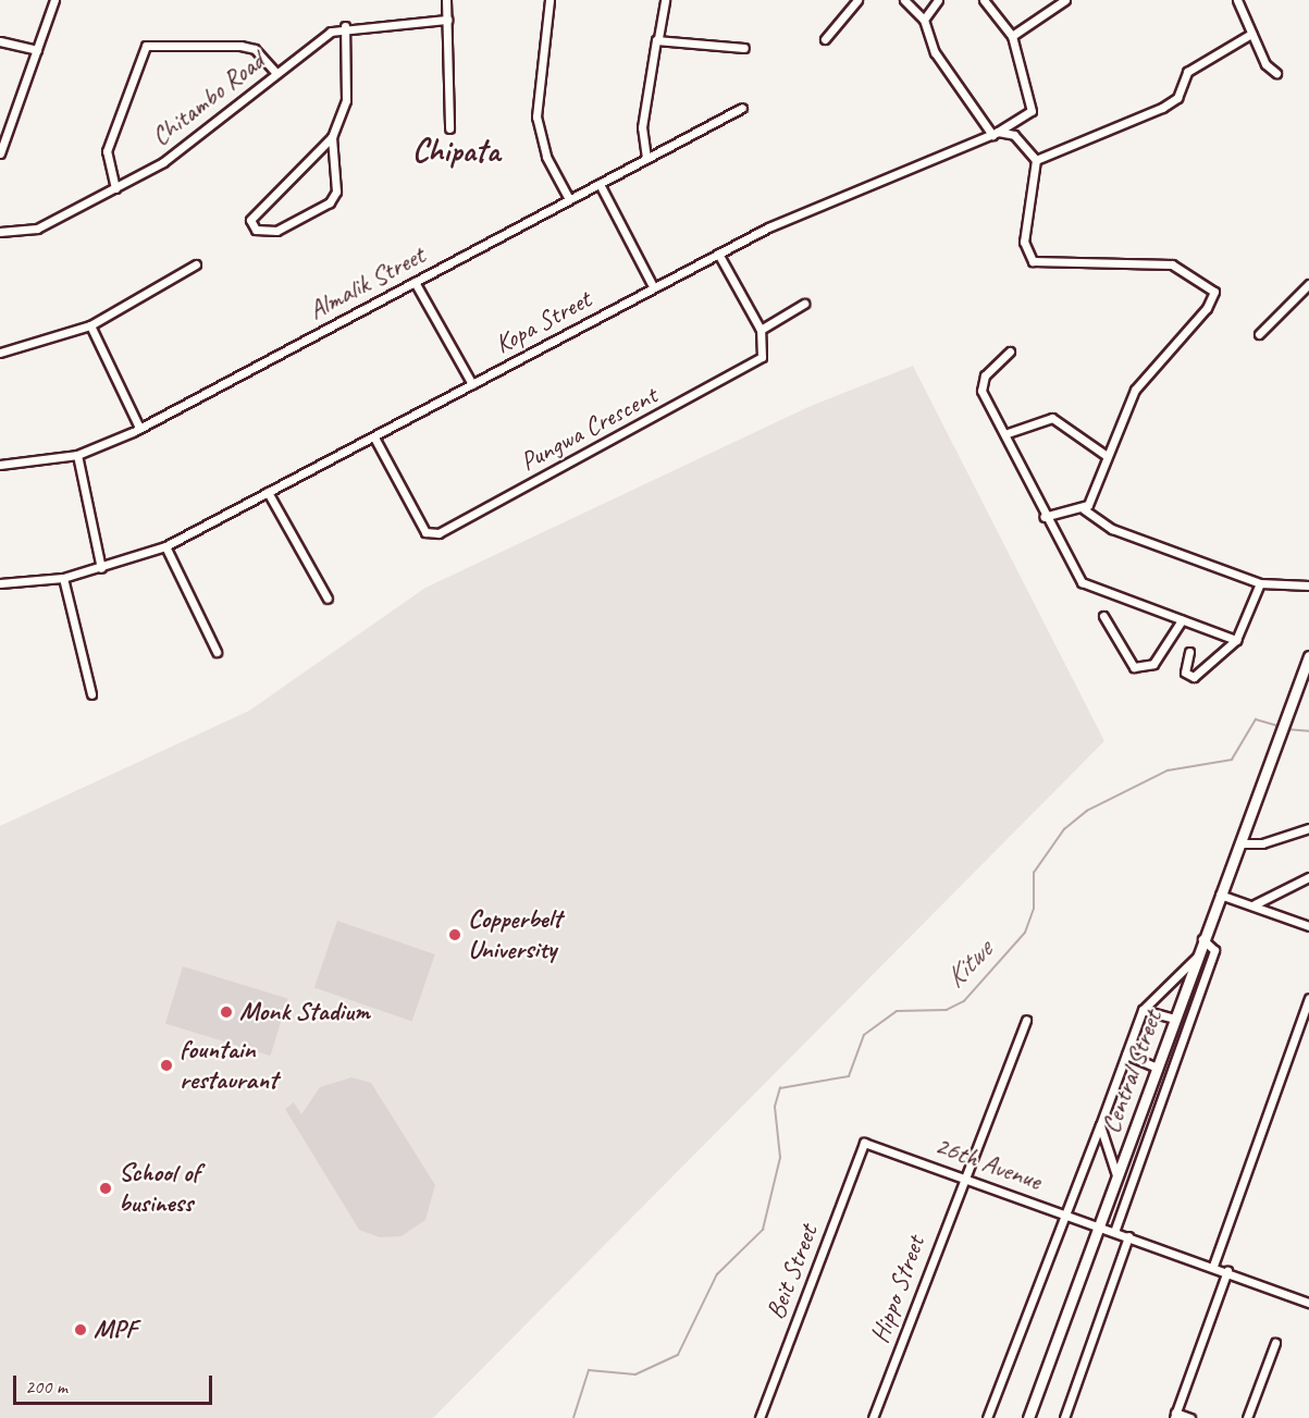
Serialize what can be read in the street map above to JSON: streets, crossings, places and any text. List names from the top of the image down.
{
  "streets": {
    "street": [
      "Chitambo Road",
      "Almalik Street",
      "Kopa Street",
      "Pungwa Crescent",
      "Central Street",
      "26th Avenue",
      "Beit Street",
      "Hippo Street"
    ]
  },
  "crossings": [
    ["Kopa Street", "Pungwa Crescent"],
    ["Central Street", "26th Avenue"],
    ["26th Avenue", "Beit Street"],
    ["26th Avenue", "Hippo Street"]
  ],
  "districts": ["Chipata"],
  "water": ["Kitwe"],
  "places": [
    "Copperbelt University",
    "Monk Stadium",
    "fountain restaurant",
    "School of business",
    "MPF"
  ],
  "scale_bar": "200 m"
}
